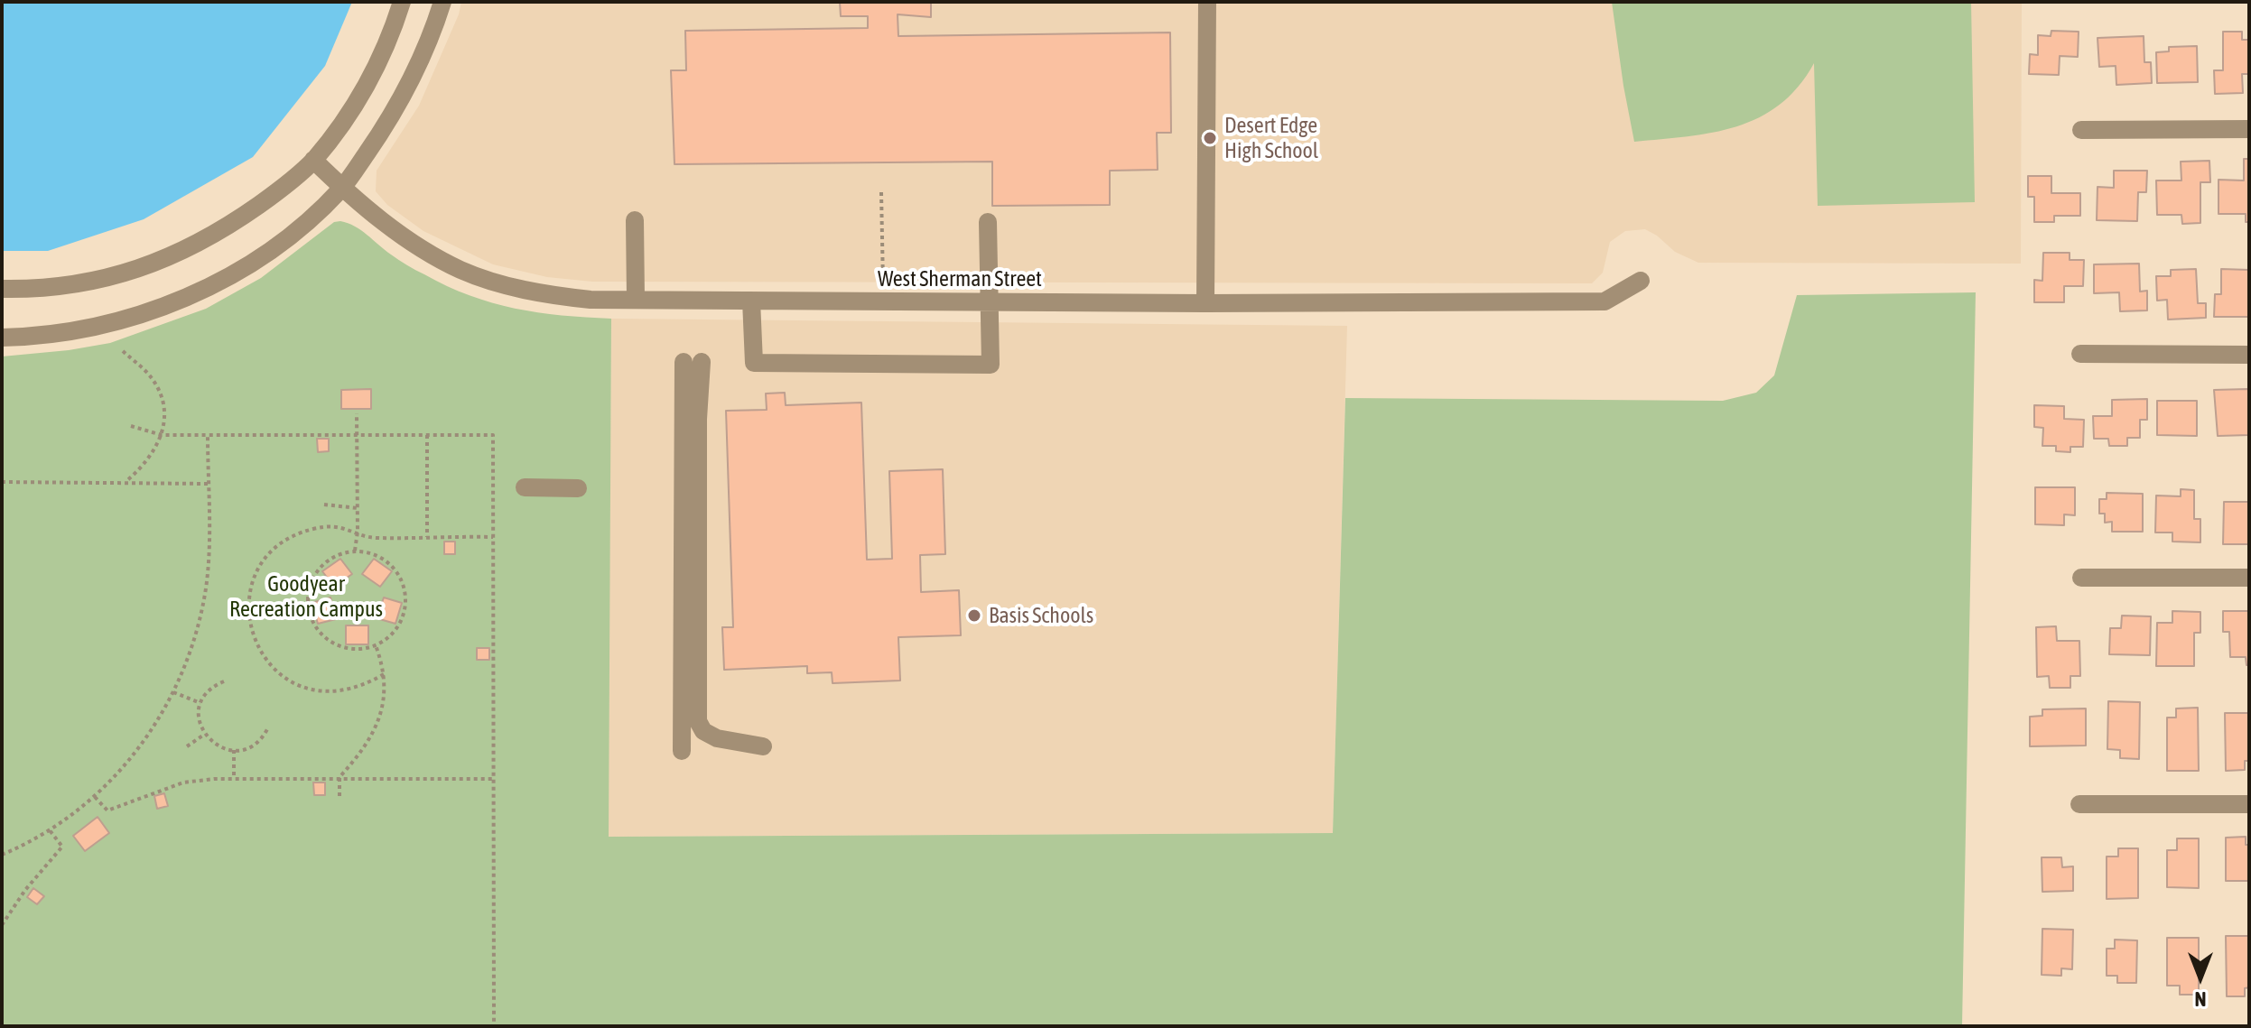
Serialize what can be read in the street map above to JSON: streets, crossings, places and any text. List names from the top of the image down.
{
  "streets": {
    "street": ["West Sherman Street"]
  },
  "parks": ["Goodyear Recreation Campus"],
  "places": ["Desert Edge High School", "Basis Schools"],
  "north": "bottom"
}
